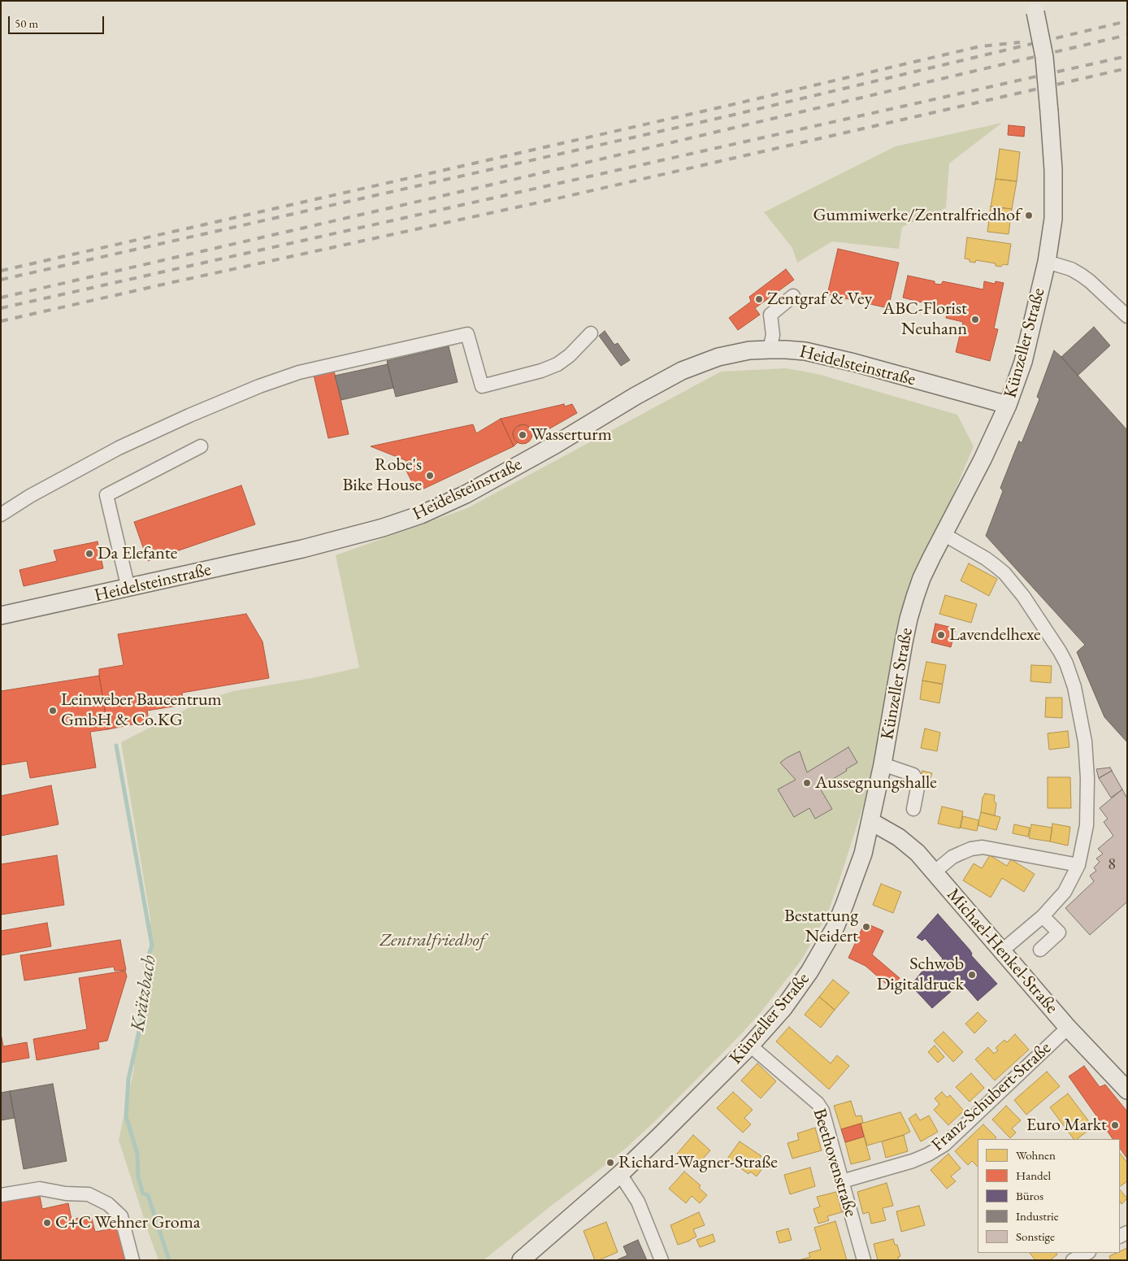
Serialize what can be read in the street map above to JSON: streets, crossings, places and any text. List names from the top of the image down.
{
  "streets": {
    "main road": ["Künzeller Straße", "Heidelsteinstraße", "Michael-Henkel-Straße"],
    "street": ["Franz-Schubert-Straße", "Beethovenstraße"]
  },
  "crossings": [
    ["Künzeller Straße", "Heidelsteinstraße"],
    ["Künzeller Straße", "Michael-Henkel-Straße"],
    ["Künzeller Straße", "Beethovenstraße"],
    ["Michael-Henkel-Straße", "Franz-Schubert-Straße"],
    ["Franz-Schubert-Straße", "Beethovenstraße"]
  ],
  "water": ["Krätzbach"],
  "parks": ["Zentralfriedhof"],
  "places": [
    "Gummiwerke/Zentralfriedhof",
    "Zentgraf & Vey",
    "ABC-Florist Neuhann",
    "Wasserturm",
    "Robe's Bike House",
    "Da Elefante",
    "Lavendelhexe",
    "Leinweber Baucentrum GmbH & Co.KG",
    "Aussegnungshalle",
    "Bestattung Neidert",
    "Schwob Digitaldruck",
    "Euro Markt",
    "Richard-Wagner-Straße",
    "C+C Wehner Groma"
  ],
  "house_numbers": ["8"],
  "legend": [
    "Wohnen",
    "Handel",
    "Büros",
    "Industrie",
    "Sonstige"
  ],
  "scale_bar": "50 m"
}
